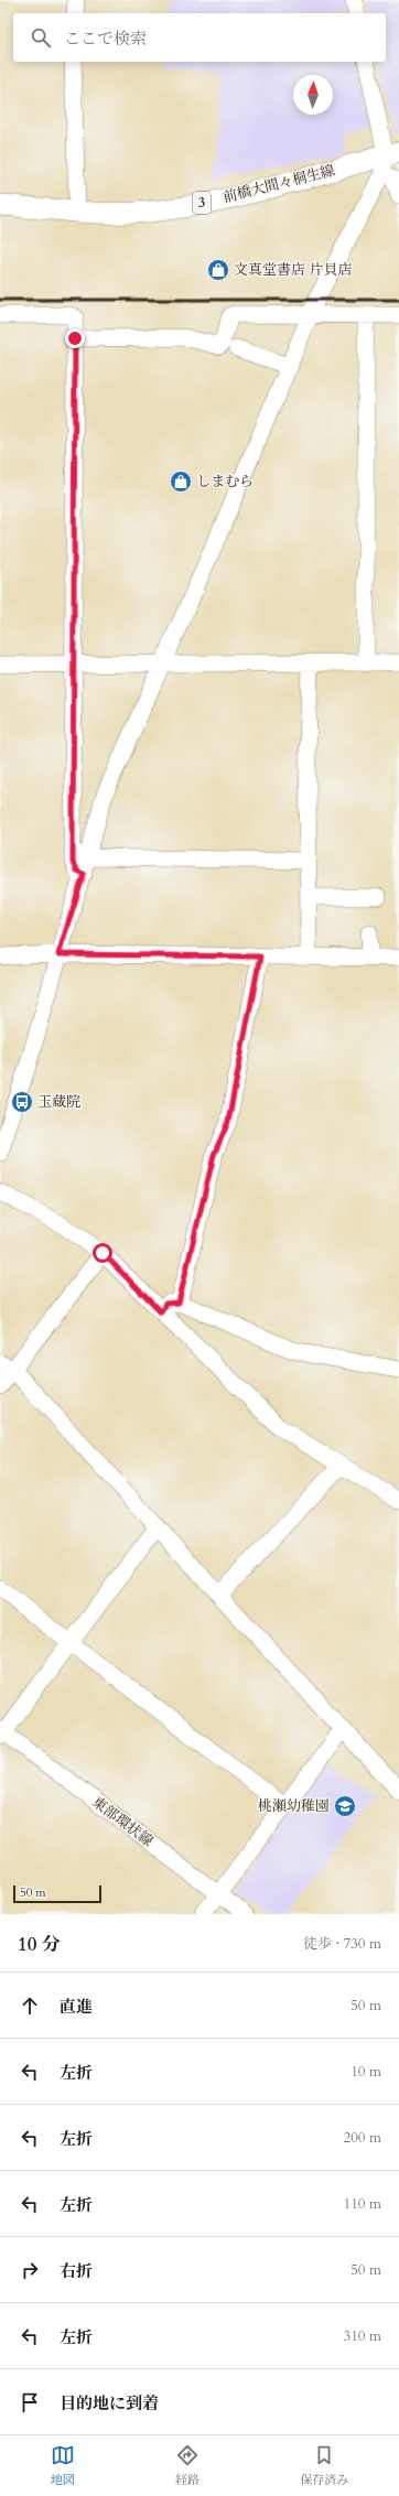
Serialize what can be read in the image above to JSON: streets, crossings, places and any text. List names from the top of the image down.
{
  "streets": {
    "main road": ["前橋大間々桐生線", "3"],
    "street": ["東部環状線"]
  },
  "places": {
    "shop": ["文真堂書店 片貝店", "しまむら"],
    "bus stop": ["玉蔵院"],
    "school or university": ["桃瀬幼稚園"]
  },
  "scale_bar": "50 m",
  "north": "top",
  "page": {
    "search": "ここで検索",
    "scale": "50 m",
    "heading": ["10 分", "徒歩 · 730 m"],
    "list": [
      ["直進", "50 m"],
      ["左折", "10 m"],
      ["左折", "200 m"],
      ["左折", "110 m"],
      ["右折", "50 m"],
      ["左折", "310 m"],
      "目的地に到着"
    ],
    "nav": ["地図", "経路", "保存済み"]
  }
}
